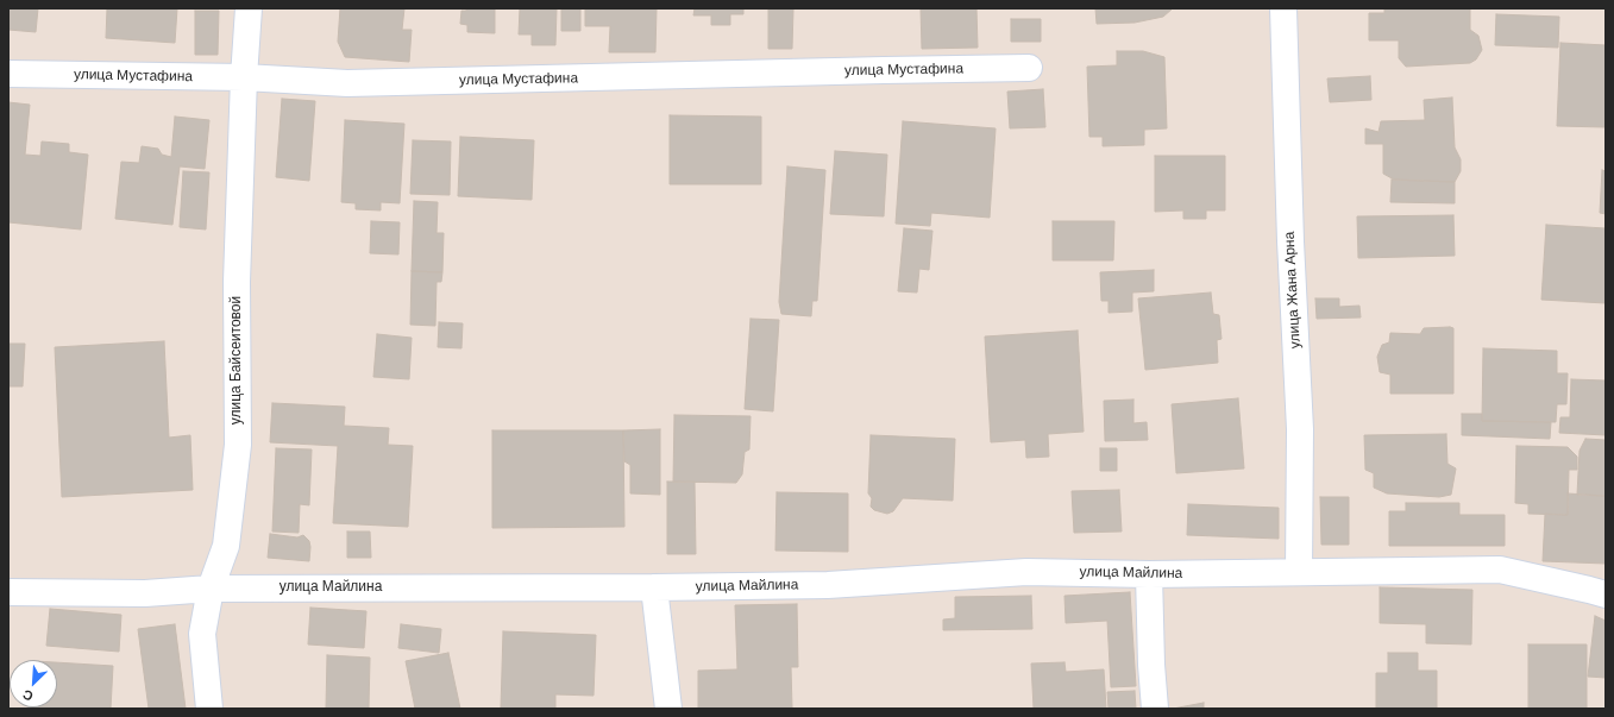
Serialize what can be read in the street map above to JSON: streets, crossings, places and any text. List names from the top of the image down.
{
  "streets": {
    "street": [
      "улица Мустафина",
      "улица Жана Арна",
      "улица Байсеитовой",
      "улица Майлина"
    ]
  },
  "crossings": [
    ["улица Мустафина", "улица Байсеитовой"],
    ["улица Жана Арна", "улица Майлина"],
    ["улица Байсеитовой", "улица Майлина"]
  ],
  "north": "bottom left"
}
